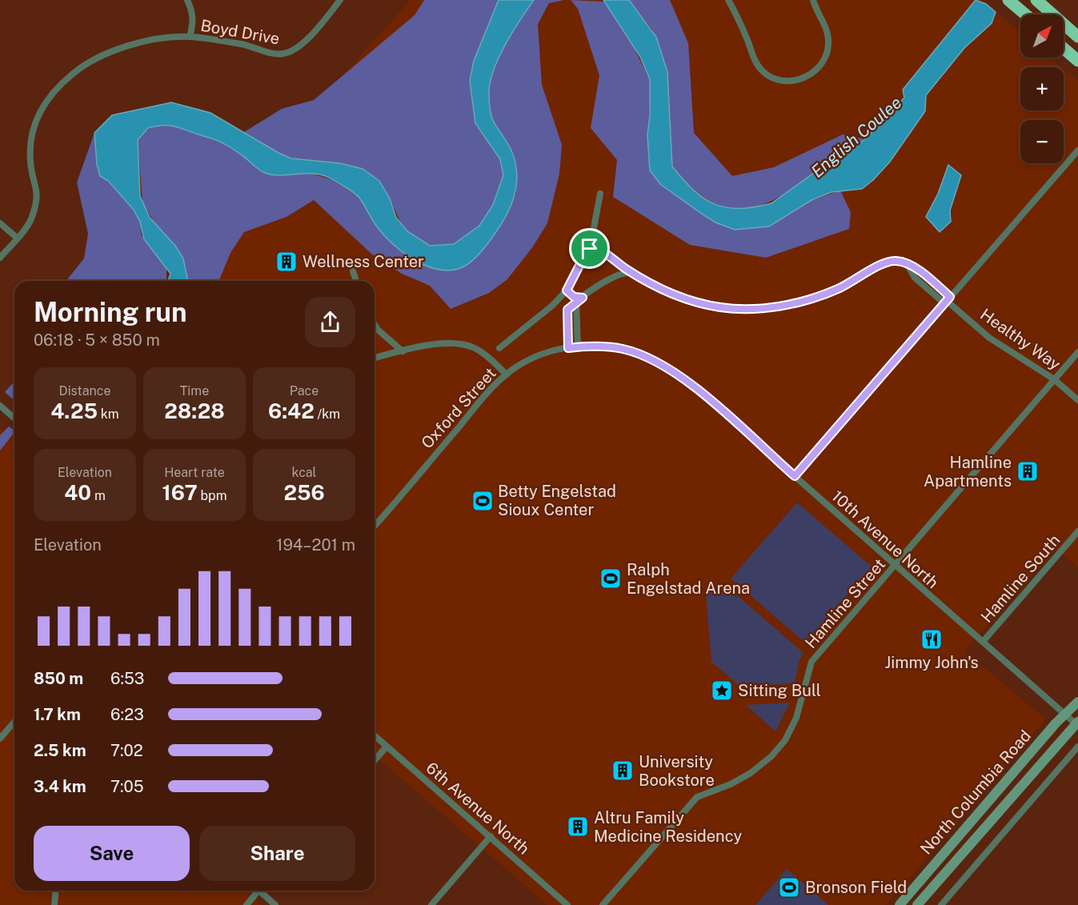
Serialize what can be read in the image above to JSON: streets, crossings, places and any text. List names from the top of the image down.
{
  "streets": {
    "main road": ["North Columbia Road"],
    "street": [
      "Boyd Drive",
      "Healthy Way",
      "Oxford Street",
      "10th Avenue North",
      "Hamline South",
      "Hamline Street",
      "6th Avenue North"
    ]
  },
  "crossings": [
    ["Healthy Way", "Hamline Street"],
    ["Oxford Street", "10th Avenue North"],
    ["10th Avenue North", "Hamline South"],
    ["10th Avenue North", "Hamline Street"],
    ["10th Avenue North", "North Columbia Road"]
  ],
  "water": ["English Coulee"],
  "places": {
    "building": [
      "Wellness Center",
      "Hamline Apartments",
      "University Bookstore",
      "Altru Family Medicine Residency"
    ],
    "sports": ["Betty Engelstad Sioux Center", "Ralph Engelstad Arena", "Bronson Field"],
    "restaurant": ["Jimmy John's"],
    "place": ["Sitting Bull"]
  },
  "north": "top right",
  "page": {
    "map_buttons": ["+", "−"],
    "heading": ["Morning run", "06:18 · 5 × 850 m"],
    "stats": [
      ["Distance", "4.25 km"],
      ["Time", "28:28"],
      ["Pace", "6:42 /km"],
      ["Elevation", "40 m"],
      ["Heart rate", "167 bpm"],
      ["kcal", "256"]
    ],
    "chart": ["Elevation", "194–201 m"],
    "list": [
      {
        "name": "850 m",
        "note": "6:53"
      },
      {
        "name": "1.7 km",
        "note": "6:23"
      },
      {
        "name": "2.5 km",
        "note": "7:02"
      },
      {
        "name": "3.4 km",
        "note": "7:05"
      }
    ],
    "buttons": ["Save", "Share"]
  }
}
